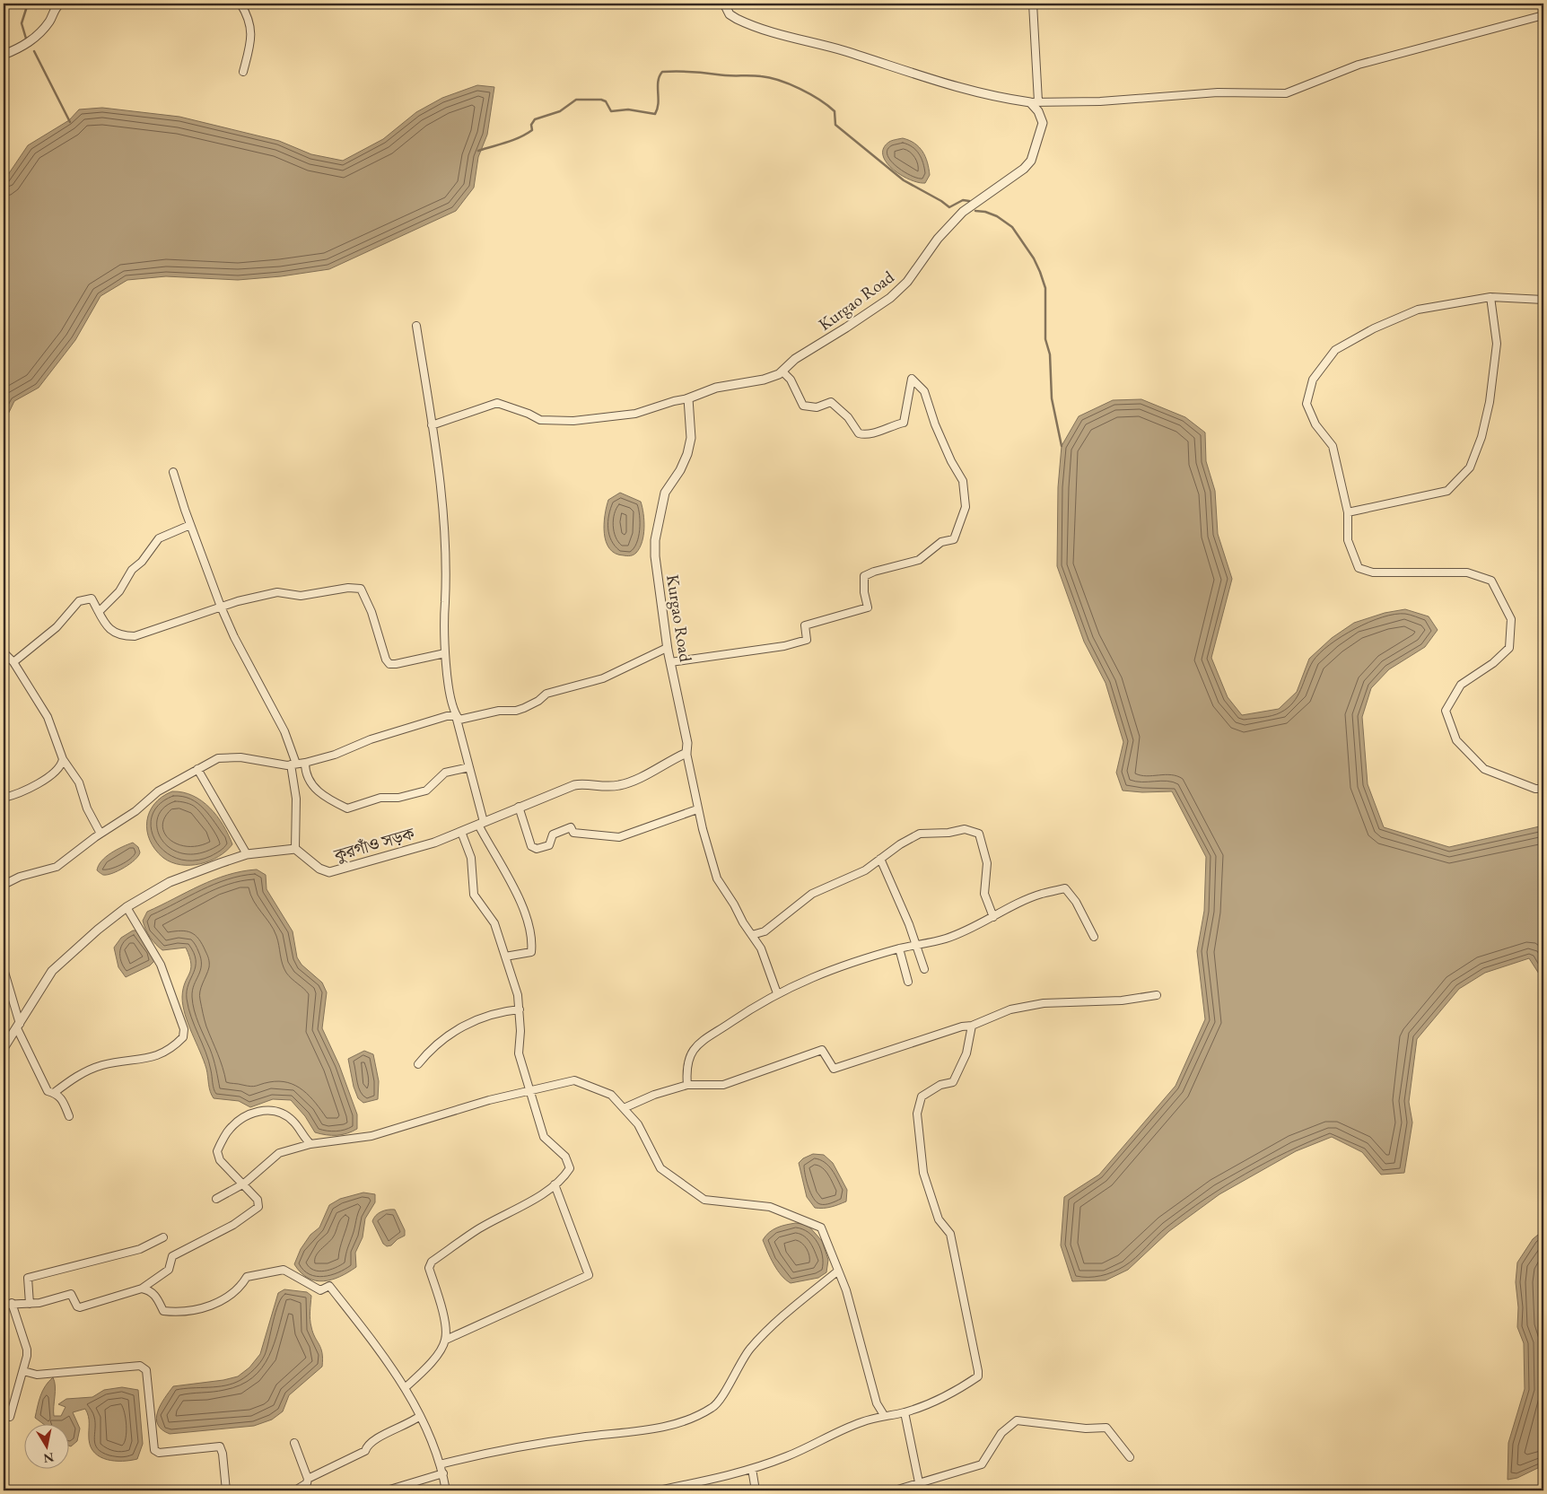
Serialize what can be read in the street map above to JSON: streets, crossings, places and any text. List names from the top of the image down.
{
  "streets": {
    "street": ["Kurgao Road", "কুরগাঁও সড়ক"]
  },
  "crossings": [
    ["Kurgao Road", "কুরগাঁও সড়ক"]
  ],
  "north": "bottom"
}
